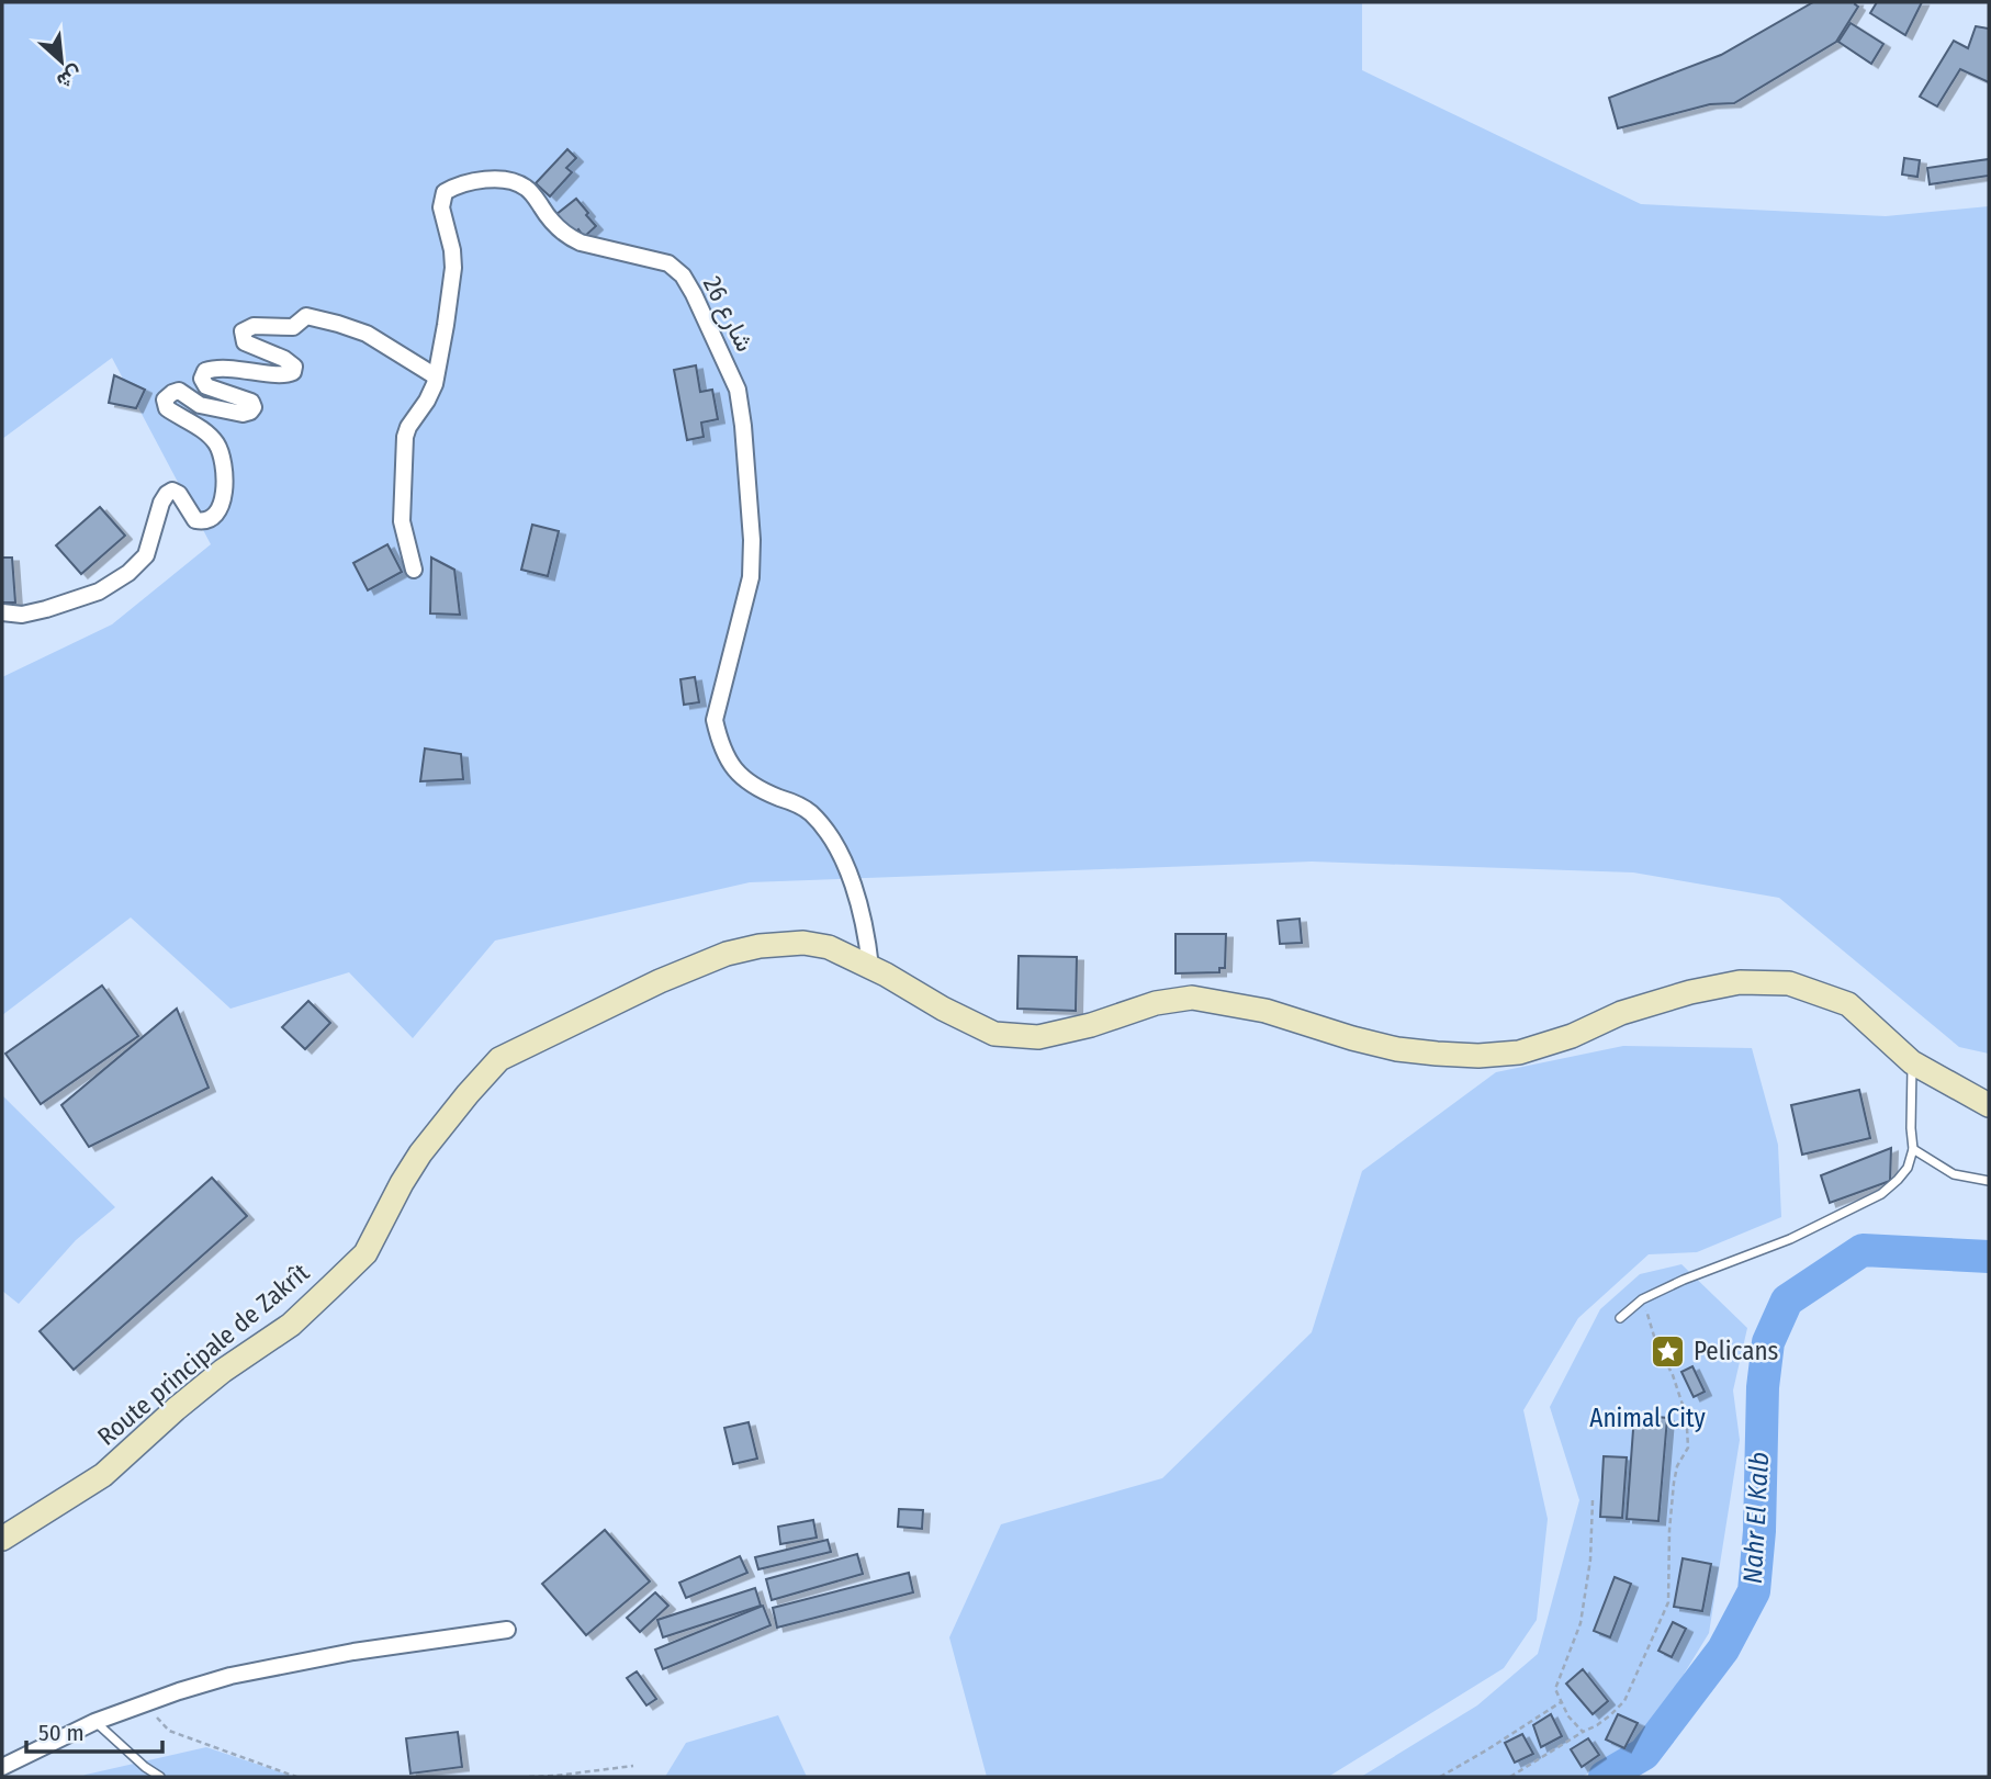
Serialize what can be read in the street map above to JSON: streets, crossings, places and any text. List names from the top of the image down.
{
  "streets": {
    "street": ["شارع 26", "Route principale de Zakrît"]
  },
  "crossings": [
    ["شارع 26", "Route principale de Zakrît"]
  ],
  "water": ["Nahr El Kalb"],
  "parks": ["Animal City"],
  "places": {
    "place": ["Pelicans"]
  },
  "scale_bar": "50 m",
  "north": "bottom right"
}
